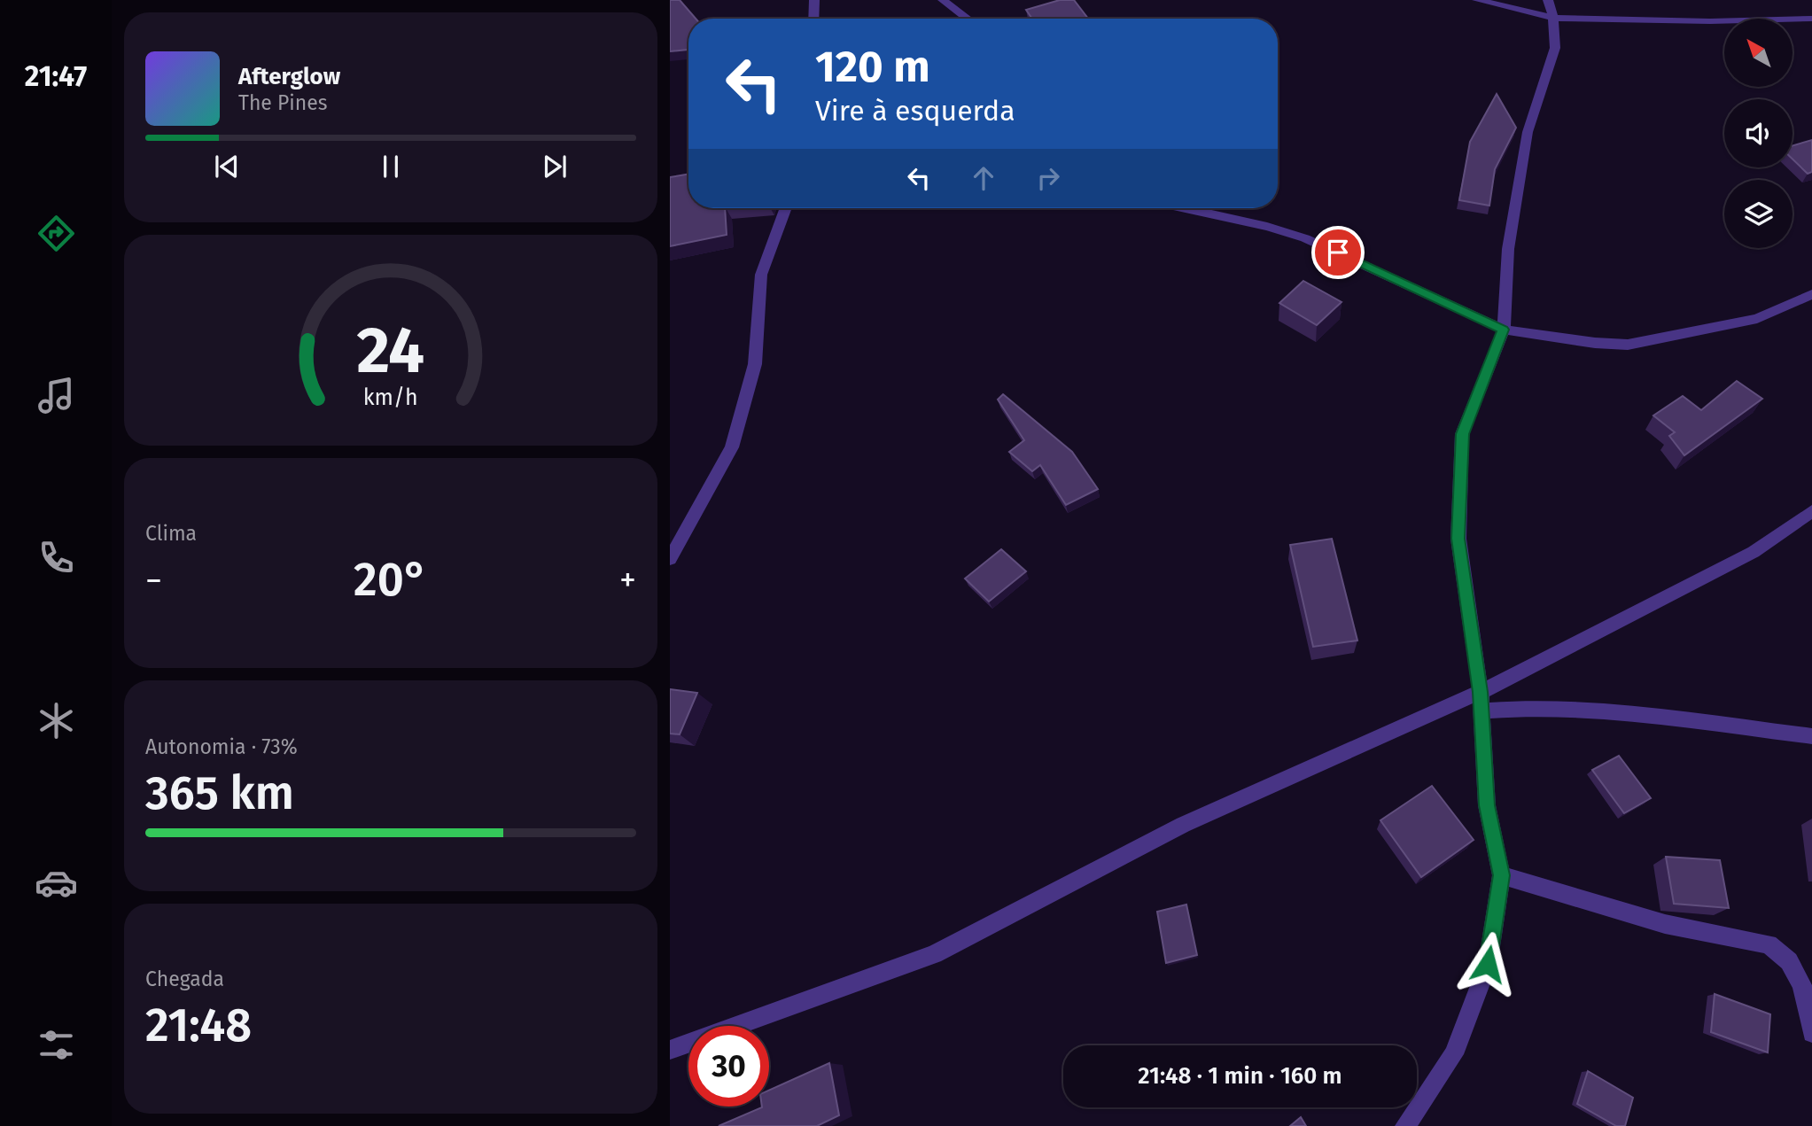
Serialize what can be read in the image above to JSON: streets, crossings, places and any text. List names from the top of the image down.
{
  "north": "top left",
  "page": {
    "tabs": "21:47",
    "turn": ["120 m", "Vire à esquerda"],
    "song": ["Afterglow", "The Pines"],
    "tile": [
      "Clima",
      ["Autonomia · 73%", "365 km"],
      ["Chegada", "21:48"]
    ],
    "heat": ["−", "20°", "+"],
    "limit": "30",
    "trip": "21:48 · 1 min · 160 m",
    "gauge": ["24", "km/h"]
  }
}
